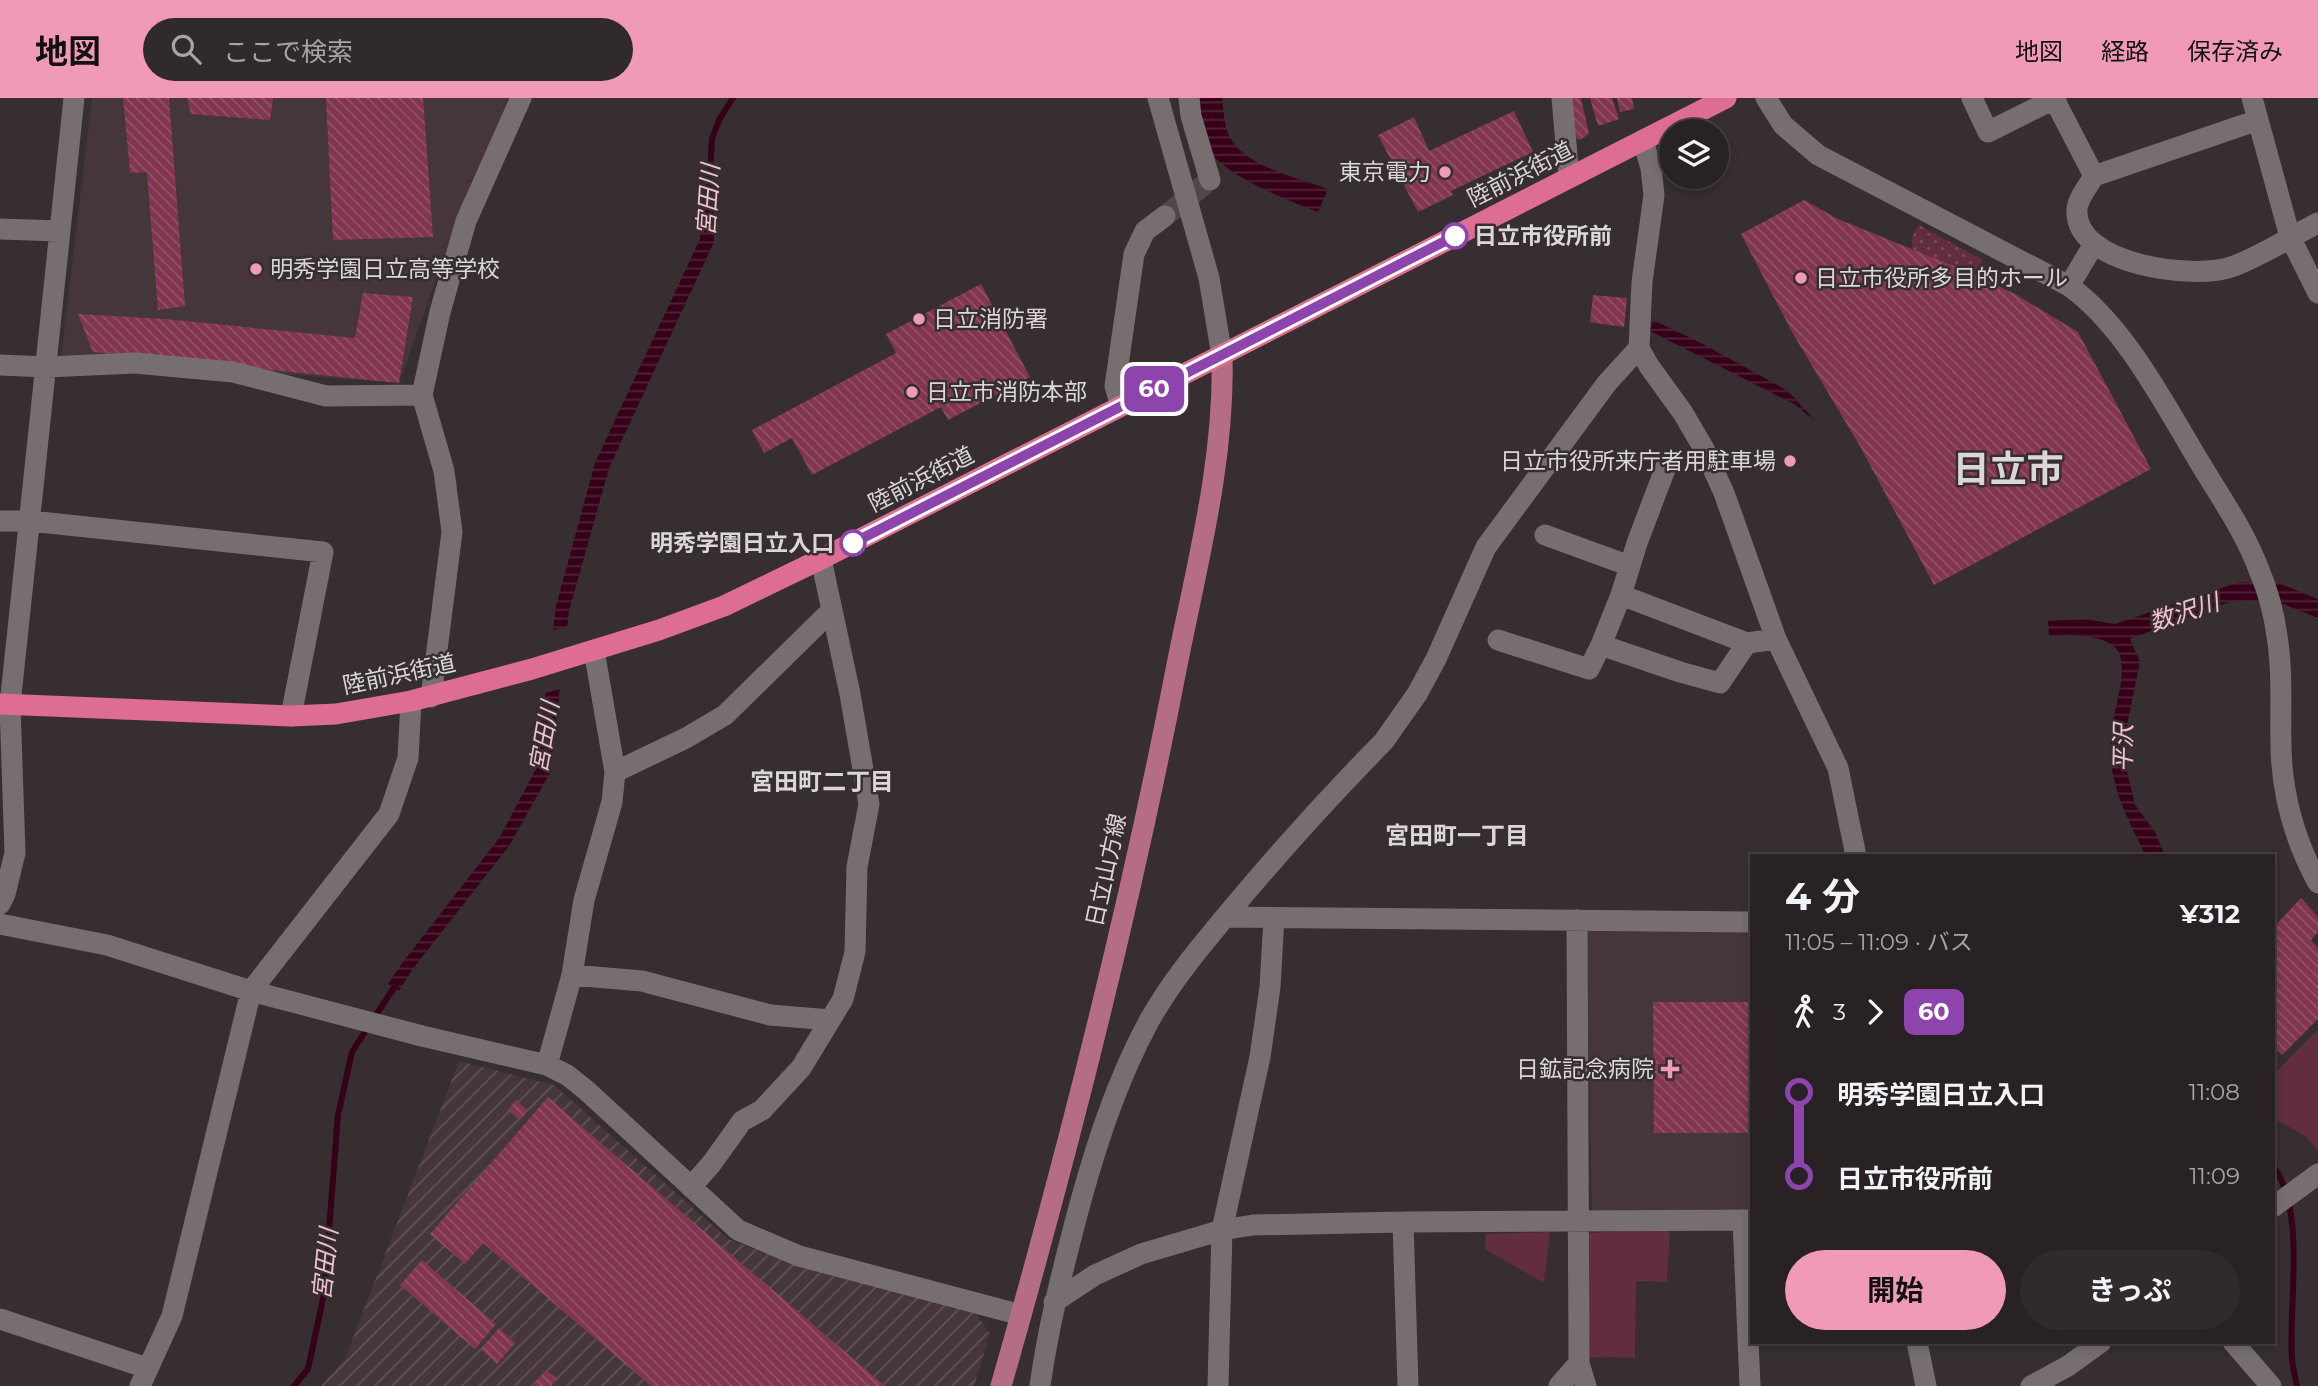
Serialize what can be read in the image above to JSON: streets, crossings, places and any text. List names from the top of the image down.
{
  "streets": {
    "highway": ["陸前浜街道"],
    "main road": ["日立山方線"]
  },
  "crossings": [
    ["陸前浜街道", "日立山方線"]
  ],
  "districts": ["日立市", "宮田町二丁目", "宮田町一丁目"],
  "water": ["宮田川", "数沢川", "平沢"],
  "places": {
    "other": [
      "東京電力",
      "日立市役所前",
      "明秀学園日立高等学校",
      "日立市役所多目的ホール",
      "日立消防署",
      "日立市消防本部",
      "日立市役所来庁者用駐車場",
      "明秀学園日立入口"
    ],
    "health": ["日鉱記念病院"]
  },
  "lines": ["bus line 60"],
  "page": {
    "header": "地図",
    "search": "ここで検索",
    "nav": ["地図", "経路", "保存済み"],
    "on_map": "60",
    "heading": ["4 分", "11:05 – 11:09 · バス", "¥312"],
    "legs": ["3", "60"],
    "list": [
      {
        "name": "明秀学園日立入口",
        "value": "11:08"
      },
      {
        "name": "日立市役所前",
        "value": "11:09"
      }
    ],
    "buttons": ["開始", "きっぷ"]
  }
}
